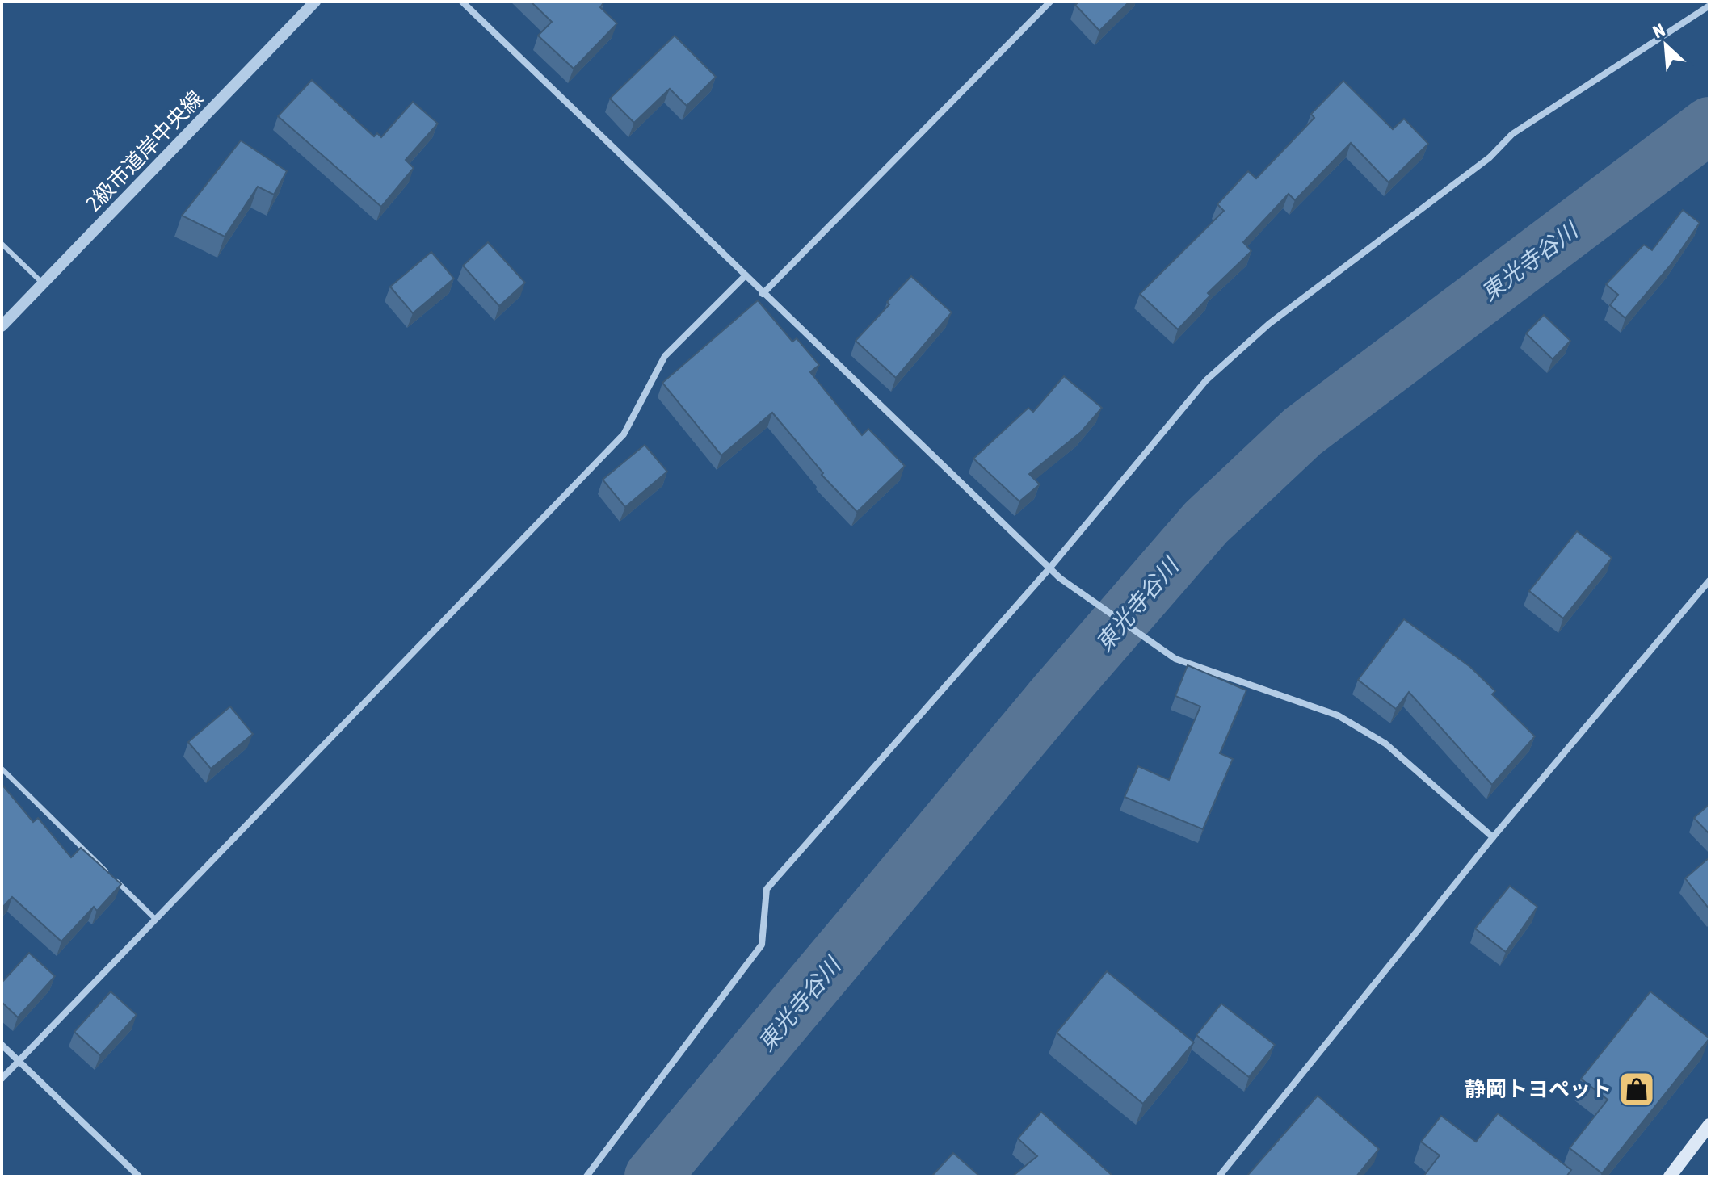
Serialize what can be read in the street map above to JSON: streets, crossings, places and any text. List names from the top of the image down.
{
  "streets": {
    "street": ["2級市道岸中央線"]
  },
  "water": ["東光寺谷川"],
  "places": {
    "shop": ["静岡トヨペット"]
  },
  "north": "top left"
}
